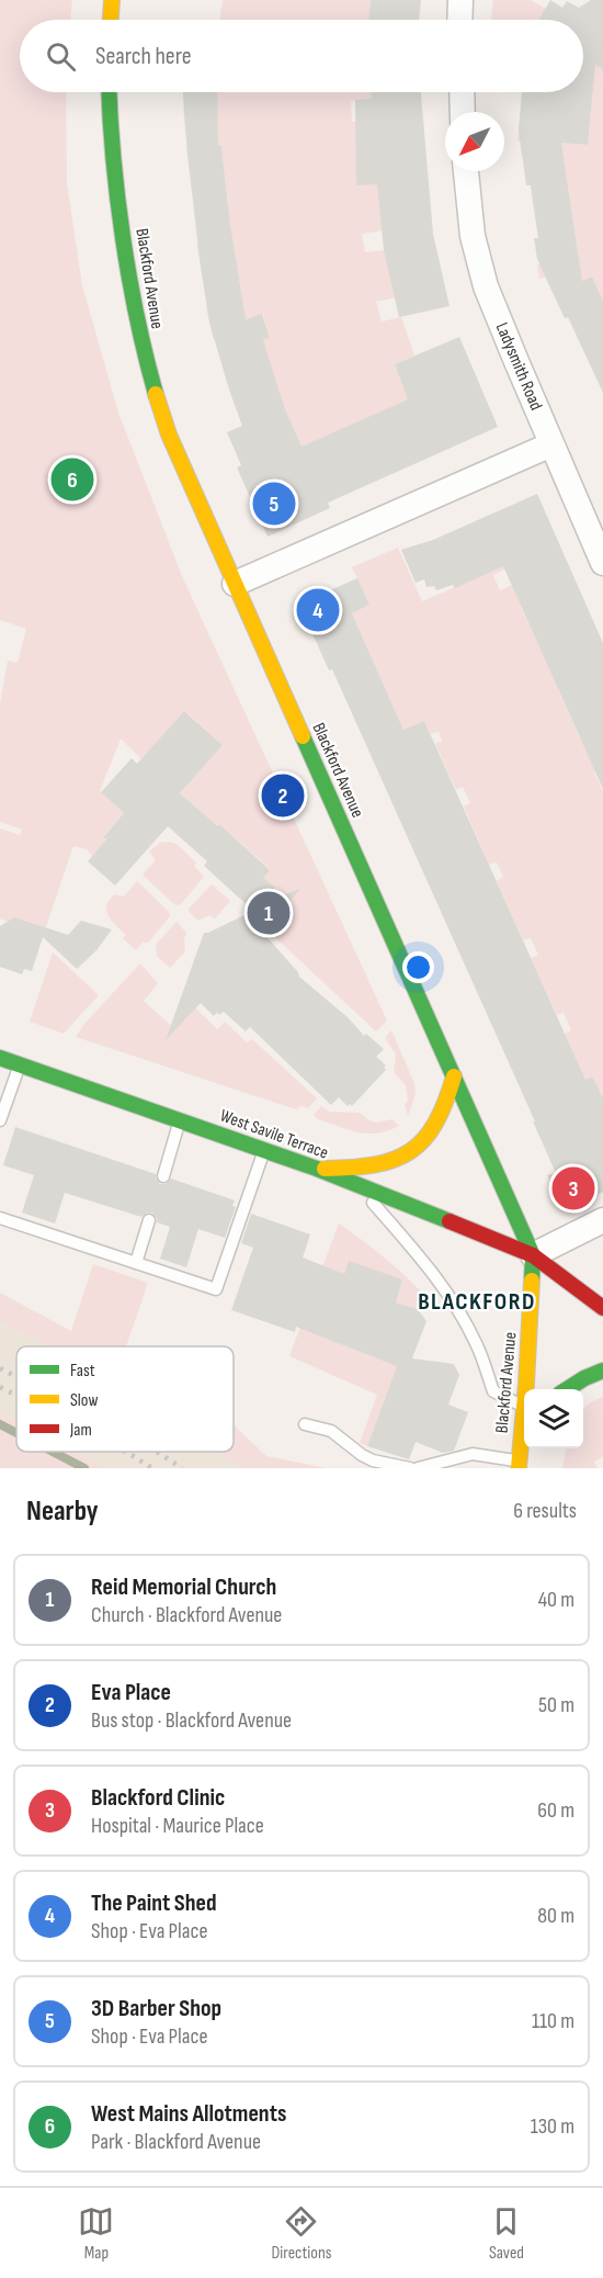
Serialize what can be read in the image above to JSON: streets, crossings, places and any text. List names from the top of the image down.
{
  "streets": {
    "street": ["Blackford Avenue", "Ladysmith Road", "West Savile Terrace"]
  },
  "crossings": [
    ["Blackford Avenue", "West Savile Terrace"]
  ],
  "districts": ["BLACKFORD"],
  "legend": ["Fast", "Slow", "Jam"],
  "north": "bottom left",
  "page": {
    "search": "Search here",
    "pins": [
      "6",
      "5",
      "4",
      "2",
      "1",
      "3"
    ],
    "heading": ["Nearby", "6 results"],
    "list": [
      {
        "mark": "1",
        "name": "Reid Memorial Church",
        "note": "Church · Blackford Avenue",
        "value": "40 m"
      },
      {
        "mark": "2",
        "name": "Eva Place",
        "note": "Bus stop · Blackford Avenue",
        "value": "50 m"
      },
      {
        "mark": "3",
        "name": "Blackford Clinic",
        "note": "Hospital · Maurice Place",
        "value": "60 m"
      },
      {
        "mark": "4",
        "name": "The Paint Shed",
        "note": "Shop · Eva Place",
        "value": "80 m"
      },
      {
        "mark": "5",
        "name": "3D Barber Shop",
        "note": "Shop · Eva Place",
        "value": "110 m"
      },
      {
        "mark": "6",
        "name": "West Mains Allotments",
        "note": "Park · Blackford Avenue",
        "value": "130 m"
      }
    ],
    "nav": ["Map", "Directions", "Saved"]
  }
}
